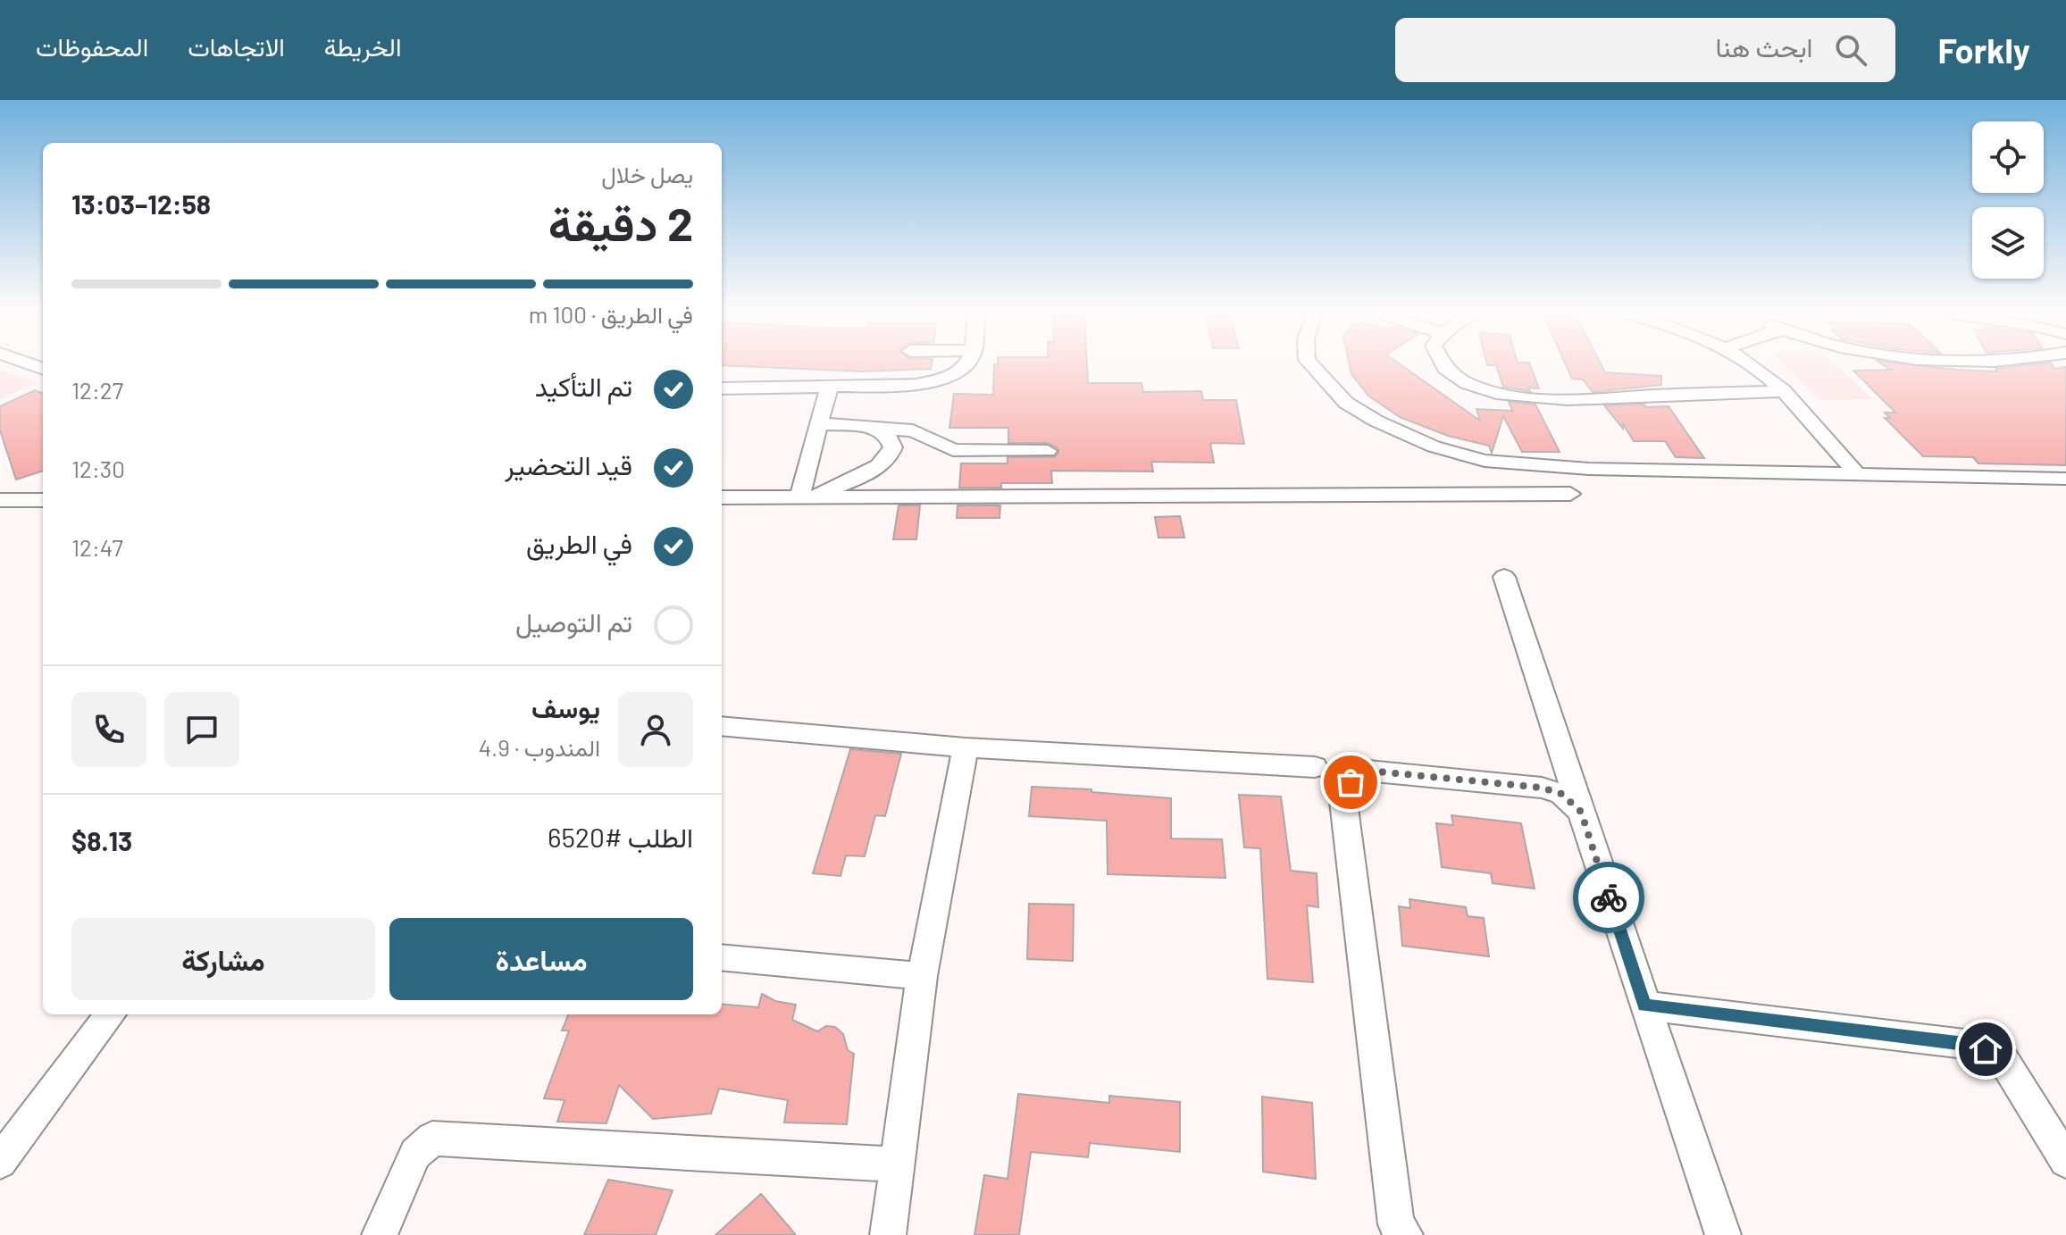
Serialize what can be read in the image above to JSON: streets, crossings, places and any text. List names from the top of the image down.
{
  "page": {
    "header": "Forkly",
    "search": "ابحث هنا",
    "nav": ["الخريطة", "الاتجاهات", "المحفوظات"],
    "heading": ["2 دقيقة", "يصل خلال", "12:58–13:03"],
    "panel": [
      "يوسف",
      "المندوب · 4.9",
      "الطلب #6520",
      "$8.13"
    ],
    "bar": "في الطريق · 100 m",
    "list": [
      ["تم التأكيد", "12:27"],
      ["قيد التحضير", "12:30"],
      ["في الطريق", "12:47"],
      "تم التوصيل"
    ],
    "buttons": ["مساعدة", "مشاركة"]
  }
}
